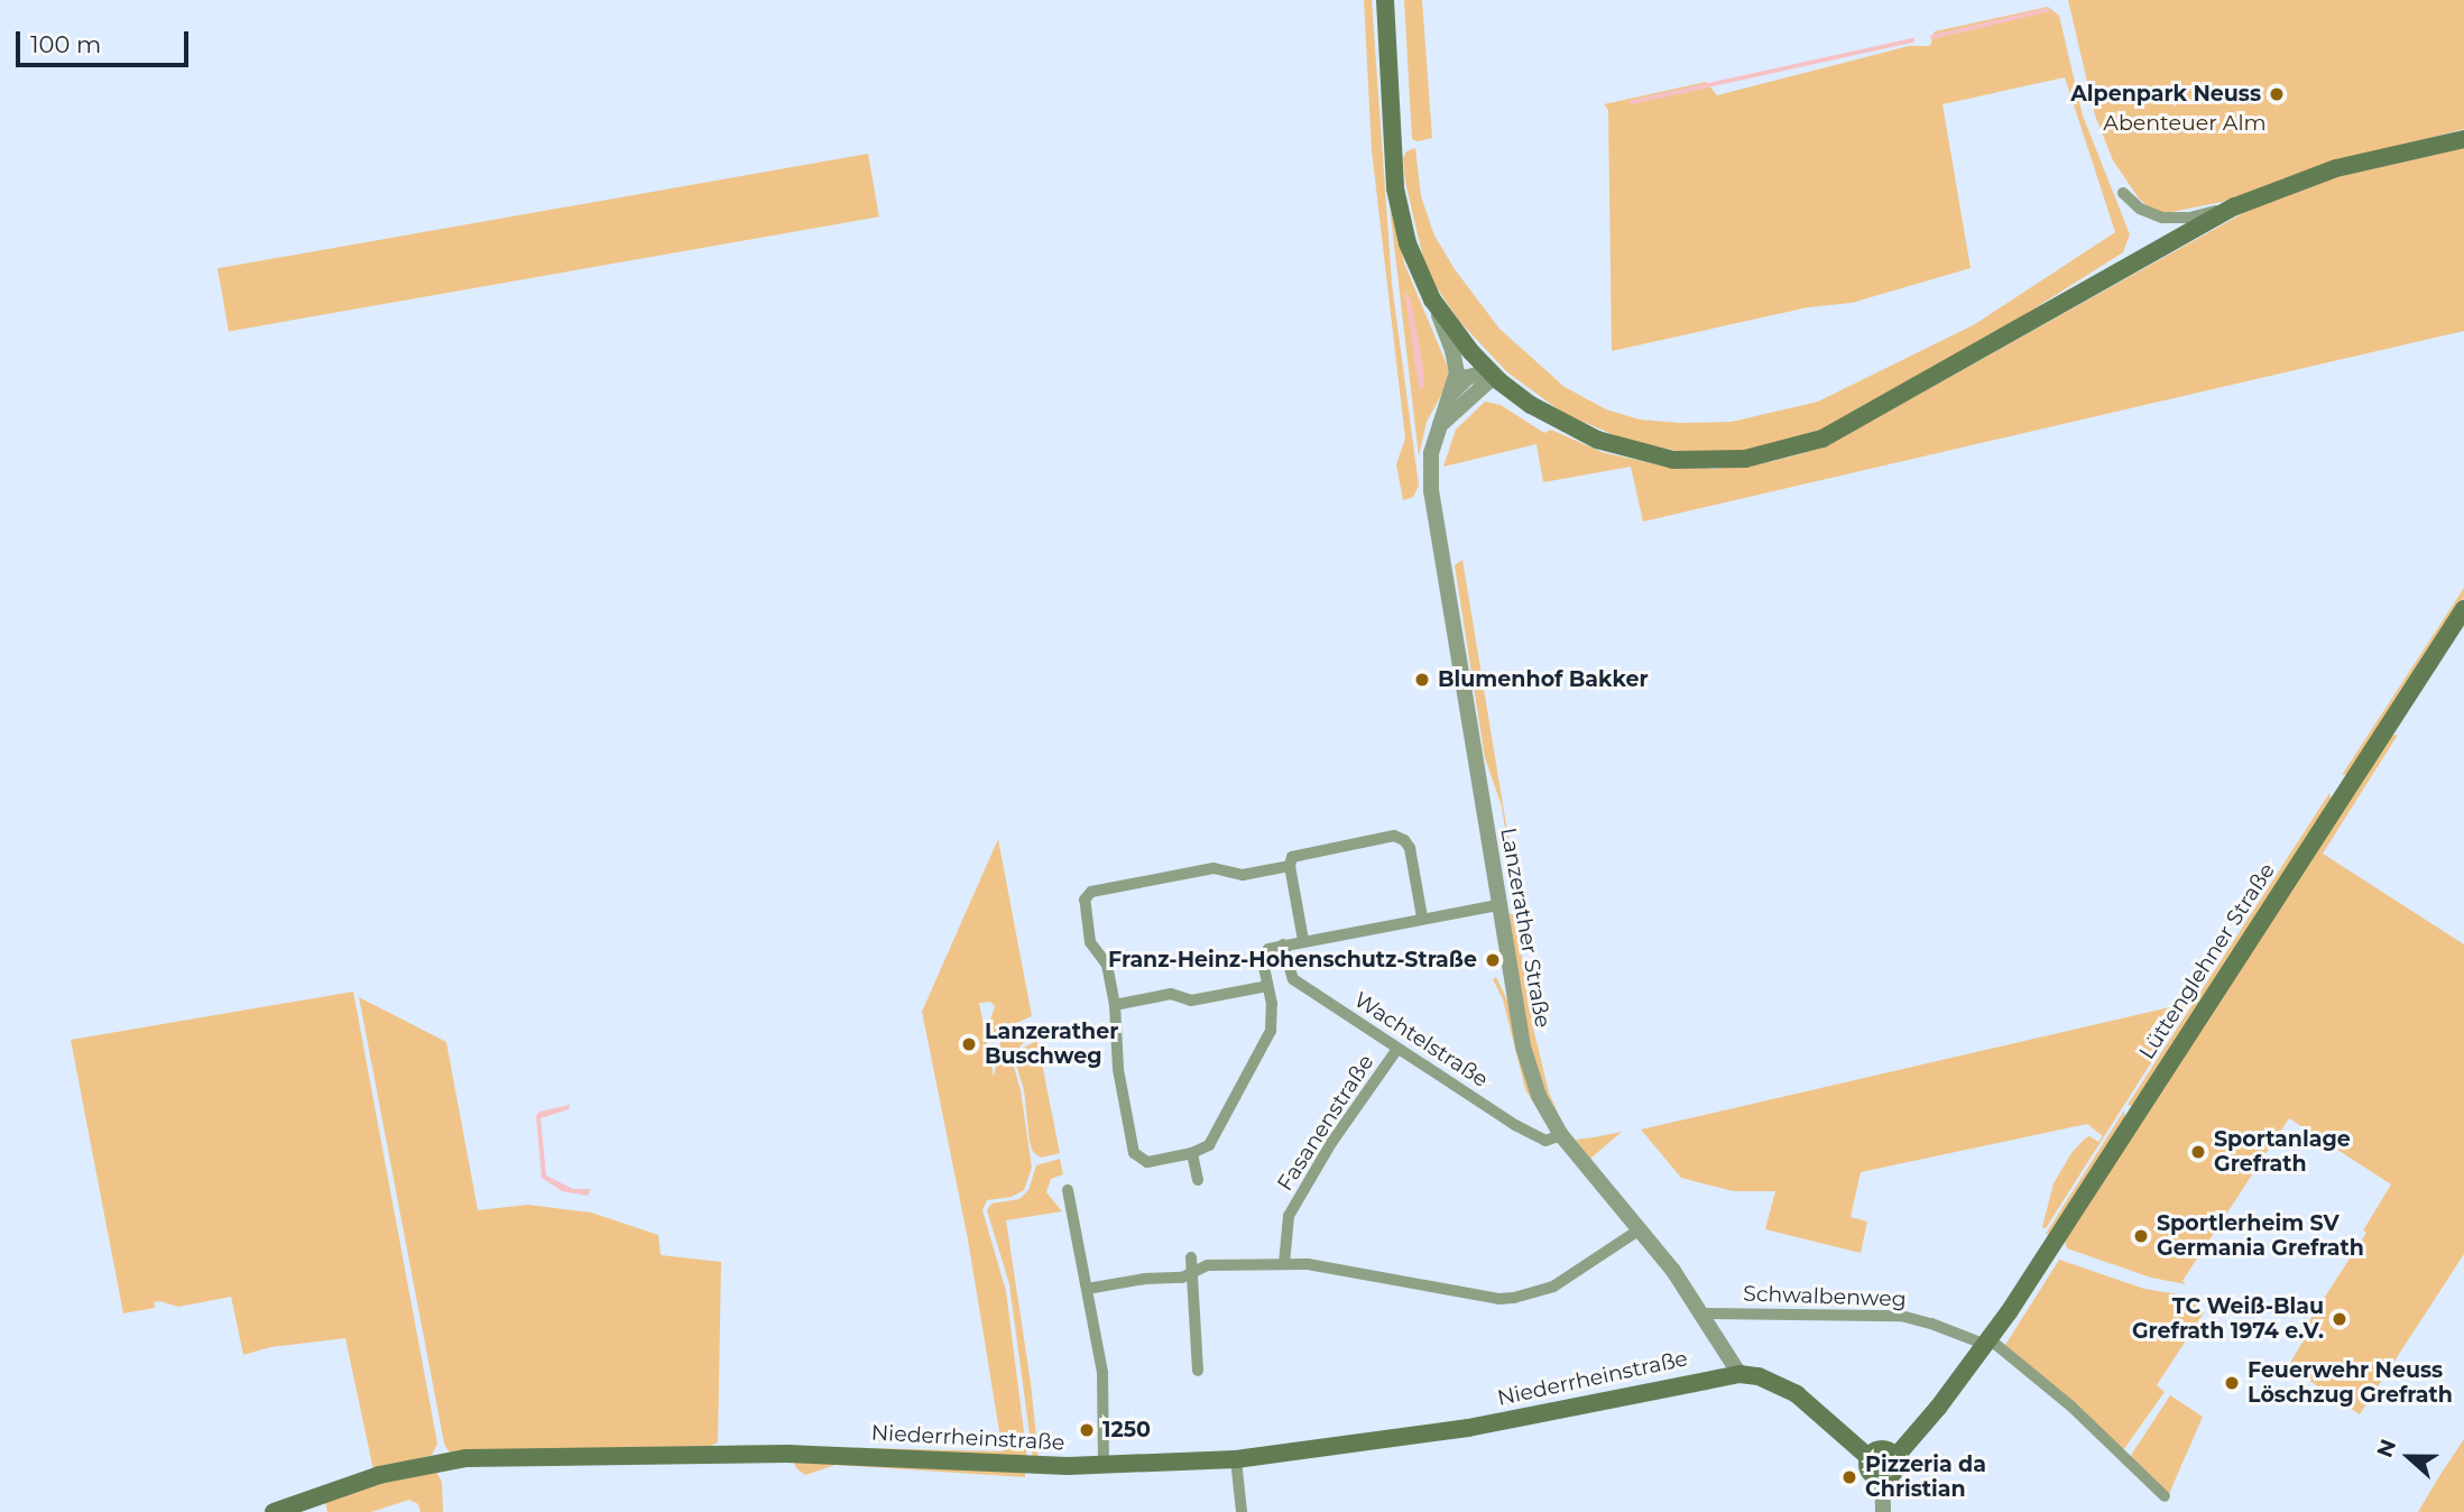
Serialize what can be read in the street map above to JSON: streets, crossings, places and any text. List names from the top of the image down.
{
  "streets": {
    "main road": ["Lüttenglehner Straße", "Niederrheinstraße"],
    "street": [
      "Lanzerather Straße",
      "Wachtelstraße",
      "Fasanenstraße",
      "Schwalbenweg"
    ]
  },
  "crossings": [
    ["Lanzerather Straße", "Wachtelstraße"],
    ["Lanzerather Straße", "Schwalbenweg"],
    ["Lanzerather Straße", "Niederrheinstraße"],
    ["Lüttenglehner Straße", "Schwalbenweg"],
    ["Lüttenglehner Straße", "Niederrheinstraße"],
    ["Wachtelstraße", "Fasanenstraße"]
  ],
  "parks": ["Abenteuer Alm"],
  "places": [
    "Alpenpark Neuss",
    "Blumenhof Bakker",
    "Franz-Heinz-Hohenschutz-Straße",
    "Lanzerather Buschweg",
    "Sportanlage Grefrath",
    "Sportlerheim SV Germania Grefrath",
    "TC Weiß-Blau Grefrath 1974 e.V.",
    "Feuerwehr Neuss Löschzug Grefrath",
    "1250",
    "Pizzeria da Christian"
  ],
  "scale_bar": "100 m",
  "north": "left"
}
